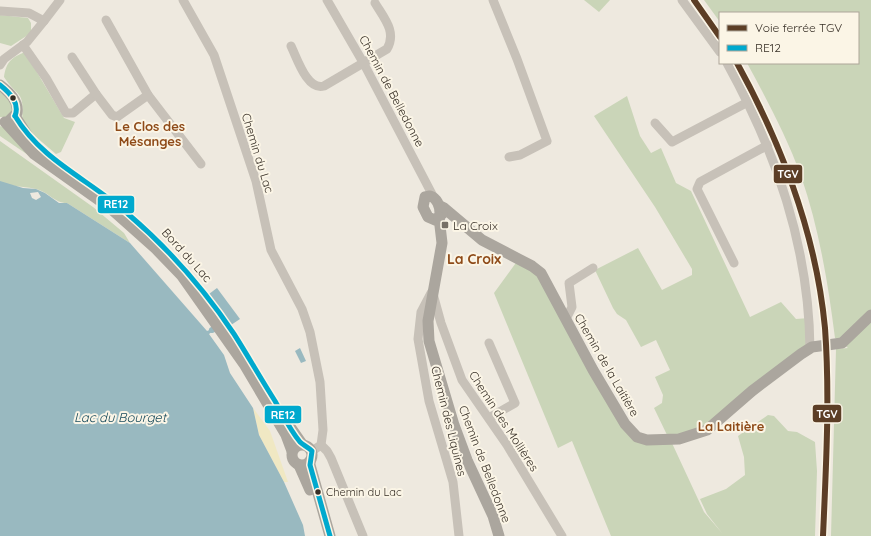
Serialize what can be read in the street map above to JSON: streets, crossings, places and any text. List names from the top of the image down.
{
  "streets": {
    "main road": ["Chemin de Belledonne", "Bord du Lac", "Chemin de la Laitière"],
    "street": ["Chemin du Lac", "Chemin des Liquines", "Chemin des Mollières"]
  },
  "crossings": [
    ["Chemin de Belledonne", "Chemin de la Laitière"],
    ["Chemin de Belledonne", "Chemin des Liquines"],
    ["Chemin de Belledonne", "Chemin des Mollières"],
    ["Chemin du Lac", "Bord du Lac"],
    ["Chemin des Liquines", "Chemin des Mollières"]
  ],
  "districts": ["Le Clos des Mésanges", "La Croix", "La Laitière"],
  "water": ["Lac du Bourget"],
  "places": {
    "transit": ["La Croix"],
    "other": ["Chemin du Lac"]
  },
  "lines": ["rail line TGV", "transit line RE12"],
  "legend": ["Voie ferrée TGV", "RE12"]
}
